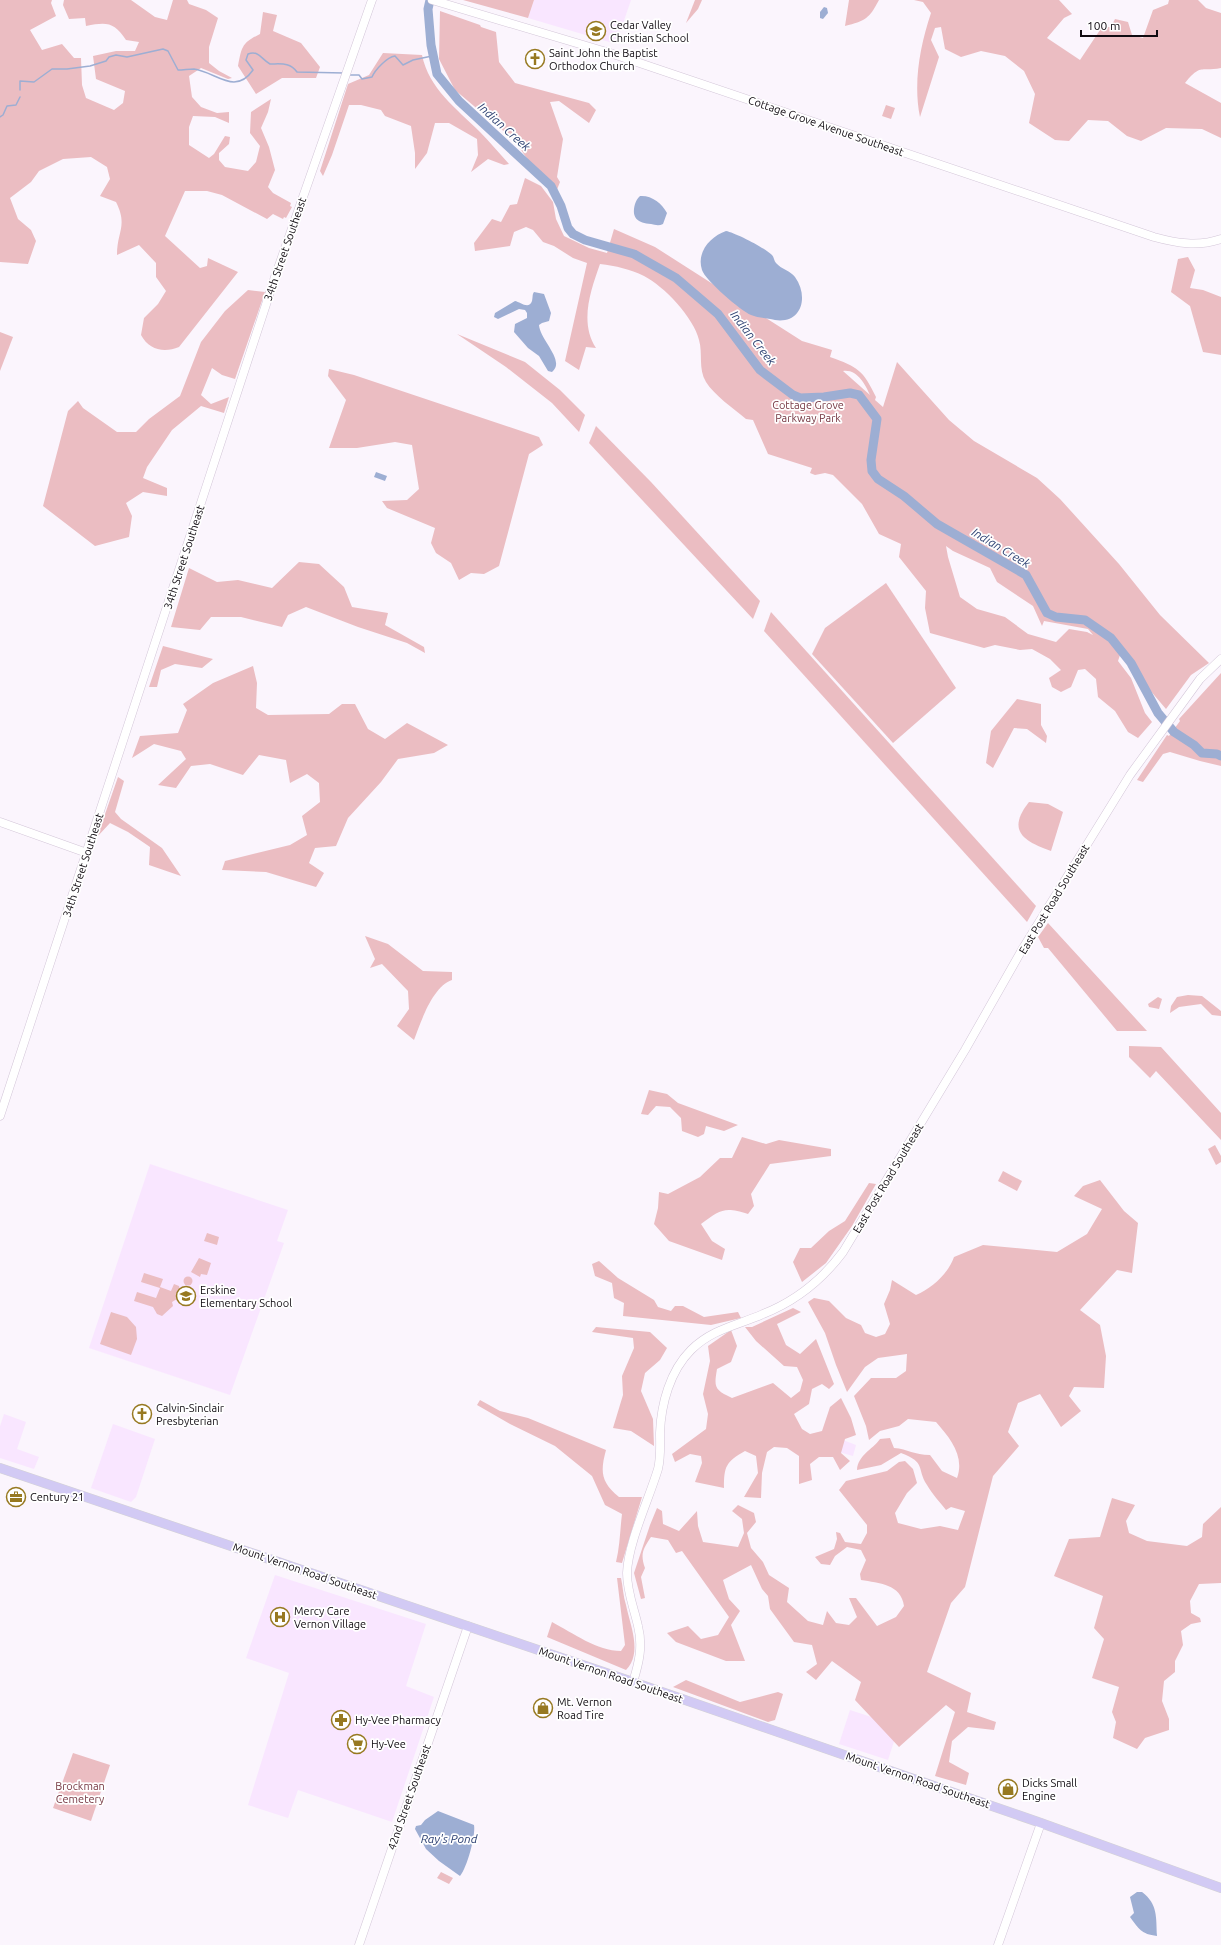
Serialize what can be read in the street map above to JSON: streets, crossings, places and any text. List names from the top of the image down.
{
  "streets": {
    "main road": [
      "Cottage Grove Avenue Southeast",
      "34th Street Southeast",
      "East Post Road Southeast",
      "Mount Vernon Road Southeast",
      "42nd Street Southeast"
    ]
  },
  "crossings": [
    ["East Post Road Southeast", "Mount Vernon Road Southeast"],
    ["Mount Vernon Road Southeast", "42nd Street Southeast"]
  ],
  "water": ["Indian Creek", "Ray's Pond"],
  "parks": ["Cottage Grove Parkway Park", "Brockman Cemetery"],
  "places": {
    "school or university": ["Cedar Valley Christian School", "Erskine Elementary School"],
    "church": ["Saint John the Baptist Orthodox Church", "Calvin-Sinclair Presbyterian"],
    "office": ["Century 21"],
    "hospital": ["Mercy Care Vernon Village"],
    "shop": ["Mt. Vernon Road Tire", "Dicks Small Engine"],
    "pharmacy": ["Hy-Vee Pharmacy"],
    "supermarket": ["Hy-Vee"]
  },
  "scale_bar": "100 m"
}
